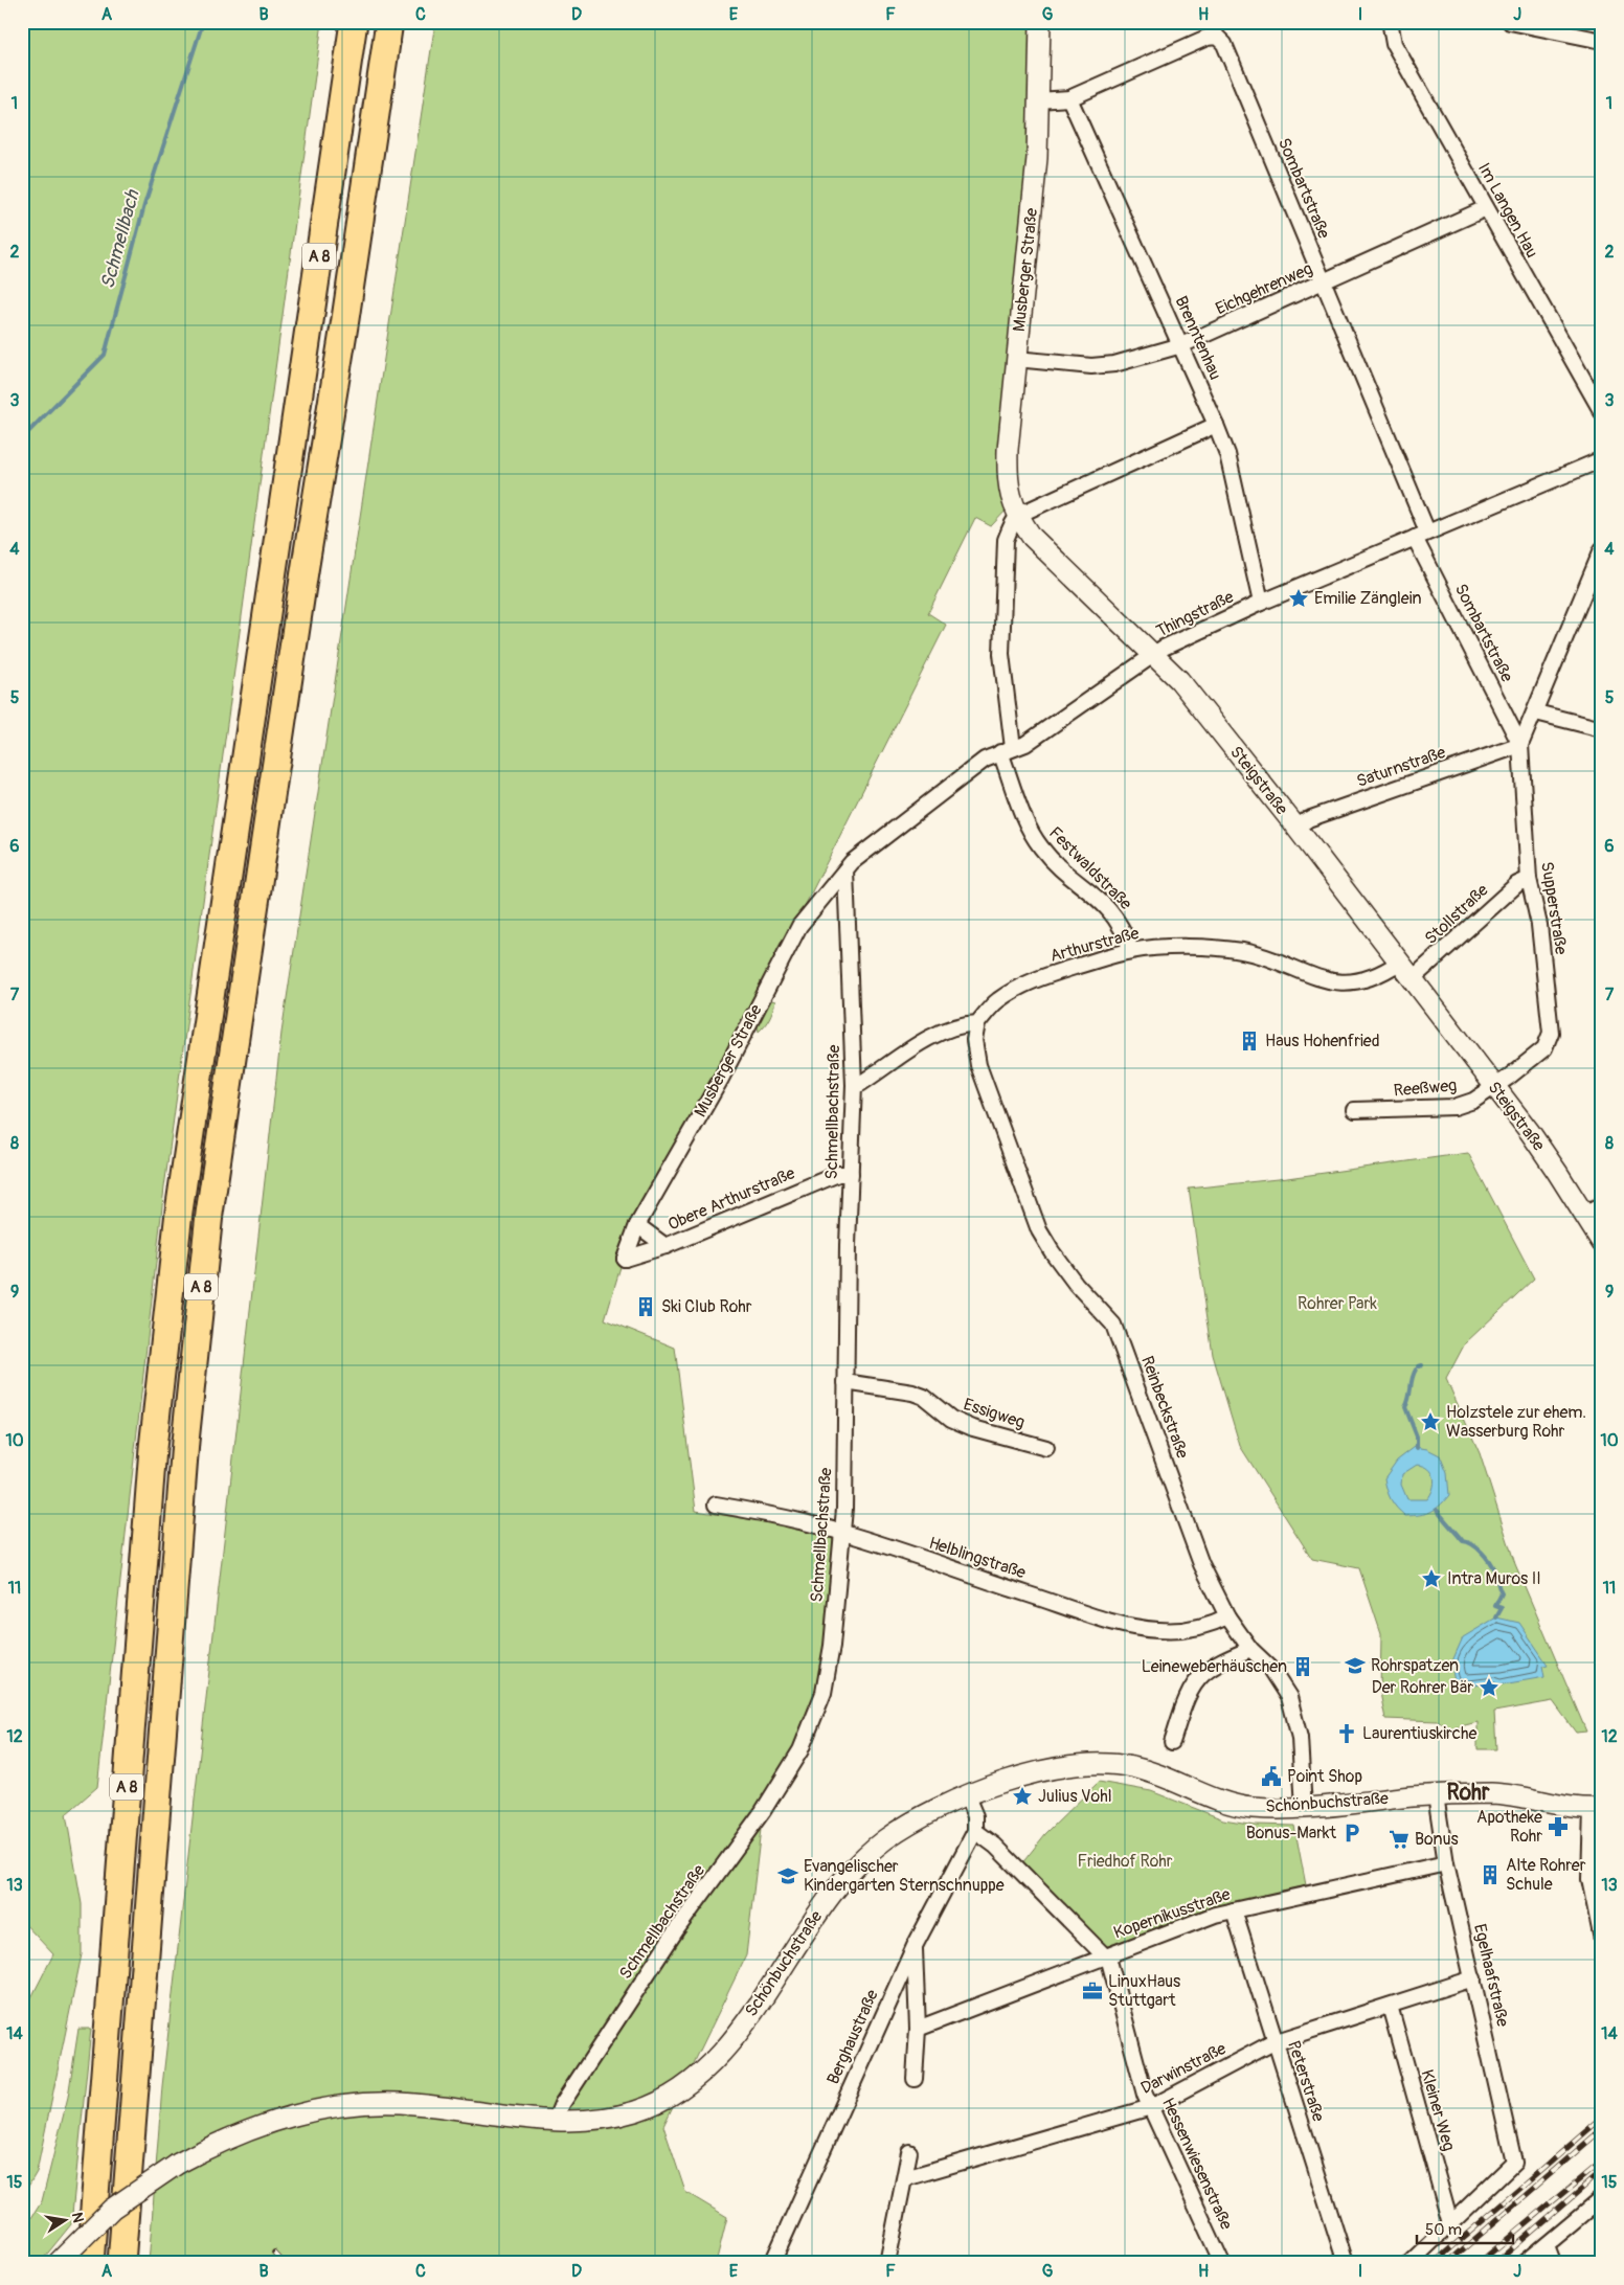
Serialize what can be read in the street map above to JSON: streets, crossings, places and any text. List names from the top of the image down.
{
  "streets": {
    "highway": ["A 8"],
    "main road": ["Musberger Straße", "Steigstraße", "Schönbuchstraße"],
    "street": [
      "Sombartstraße",
      "Im Langen Hau",
      "Eichgehrenweg",
      "Brenntenhau",
      "Thingstraße",
      "Saturnstraße",
      "Festwaldstraße",
      "Supperstraße",
      "Stollstraße",
      "Arthurstraße",
      "Reeßweg",
      "Schmellbachstraße",
      "Obere Arthurstraße",
      "Reinbeckstraße",
      "Essigweg",
      "Helblingstraße",
      "Kopernikusstraße",
      "Egelhaafstraße",
      "Berghaustraße",
      "Darwinstraße",
      "Peterstraße",
      "Kleiner Weg",
      "Hessenwiesenstraße"
    ]
  },
  "crossings": [
    ["Sombartstraße", "Musberger Straße"],
    ["Sombartstraße", "Eichgehrenweg"],
    ["Sombartstraße", "Brenntenhau"],
    ["Sombartstraße", "Thingstraße"],
    ["Sombartstraße", "Saturnstraße"],
    ["Sombartstraße", "Supperstraße"],
    ["Im Langen Hau", "Eichgehrenweg"],
    ["Musberger Straße", "Eichgehrenweg"],
    ["Musberger Straße", "Thingstraße"],
    ["Musberger Straße", "Steigstraße"],
    ["Musberger Straße", "Festwaldstraße"],
    ["Musberger Straße", "Schmellbachstraße"],
    ["Musberger Straße", "Obere Arthurstraße"],
    ["Eichgehrenweg", "Brenntenhau"],
    ["Brenntenhau", "Thingstraße"],
    ["Thingstraße", "Steigstraße"],
    ["Thingstraße", "Festwaldstraße"],
    ["Thingstraße", "Schmellbachstraße"],
    ["Saturnstraße", "Steigstraße"],
    ["Saturnstraße", "Supperstraße"],
    ["Steigstraße", "Festwaldstraße"],
    ["Steigstraße", "Supperstraße"],
    ["Steigstraße", "Stollstraße"],
    ["Steigstraße", "Arthurstraße"],
    ["Steigstraße", "Reeßweg"],
    ["Festwaldstraße", "Arthurstraße"],
    ["Supperstraße", "Stollstraße"],
    ["Supperstraße", "Reeßweg"],
    ["Arthurstraße", "Reinbeckstraße"],
    ["Schmellbachstraße", "Obere Arthurstraße"],
    ["Schmellbachstraße", "Essigweg"],
    ["Schmellbachstraße", "Helblingstraße"],
    ["Schmellbachstraße", "Schönbuchstraße"],
    ["Reinbeckstraße", "Helblingstraße"],
    ["Reinbeckstraße", "Schönbuchstraße"],
    ["Schönbuchstraße", "Egelhaafstraße"],
    ["Kopernikusstraße", "Egelhaafstraße"],
    ["Kopernikusstraße", "Peterstraße"],
    ["Kopernikusstraße", "Hessenwiesenstraße"],
    ["Egelhaafstraße", "Darwinstraße"],
    ["Egelhaafstraße", "Kleiner Weg"],
    ["Berghaustraße", "Hessenwiesenstraße"],
    ["Darwinstraße", "Peterstraße"],
    ["Darwinstraße", "Kleiner Weg"],
    ["Darwinstraße", "Hessenwiesenstraße"]
  ],
  "districts": ["Rohr"],
  "water": ["Schmellbach"],
  "parks": ["Rohrer Park", "Friedhof Rohr"],
  "places": {
    "place": [
      "Emilie Zänglein",
      "Holzstele zur ehem. Wasserburg Rohr",
      "Intra Muros II",
      "Der Rohrer Bär",
      "Julius Vohl"
    ],
    "building": [
      "Haus Hohenfried",
      "Ski Club Rohr",
      "Leineweberhäuschen",
      "Alte Rohrer Schule"
    ],
    "school or university": ["Rohrspatzen", "Evangelischer Kindergarten Sternschnuppe"],
    "church": ["Laurentiuskirche"],
    "public building": ["Point Shop"],
    "pharmacy": ["Apotheke Rohr"],
    "parking": ["Bonus-Markt"],
    "supermarket": ["Bonus"],
    "office": ["LinuxHaus Stuttgart"]
  },
  "scale_bar": "50 m",
  "north": "right",
  "grid": {
    "columns": [
      "A",
      "B",
      "C",
      "D",
      "E",
      "F",
      "G",
      "H",
      "I",
      "J"
    ],
    "rows": [
      "1",
      "2",
      "3",
      "4",
      "5",
      "6",
      "7",
      "8",
      "9",
      "10",
      "11",
      "12",
      "13",
      "14",
      "15"
    ]
  }
}
